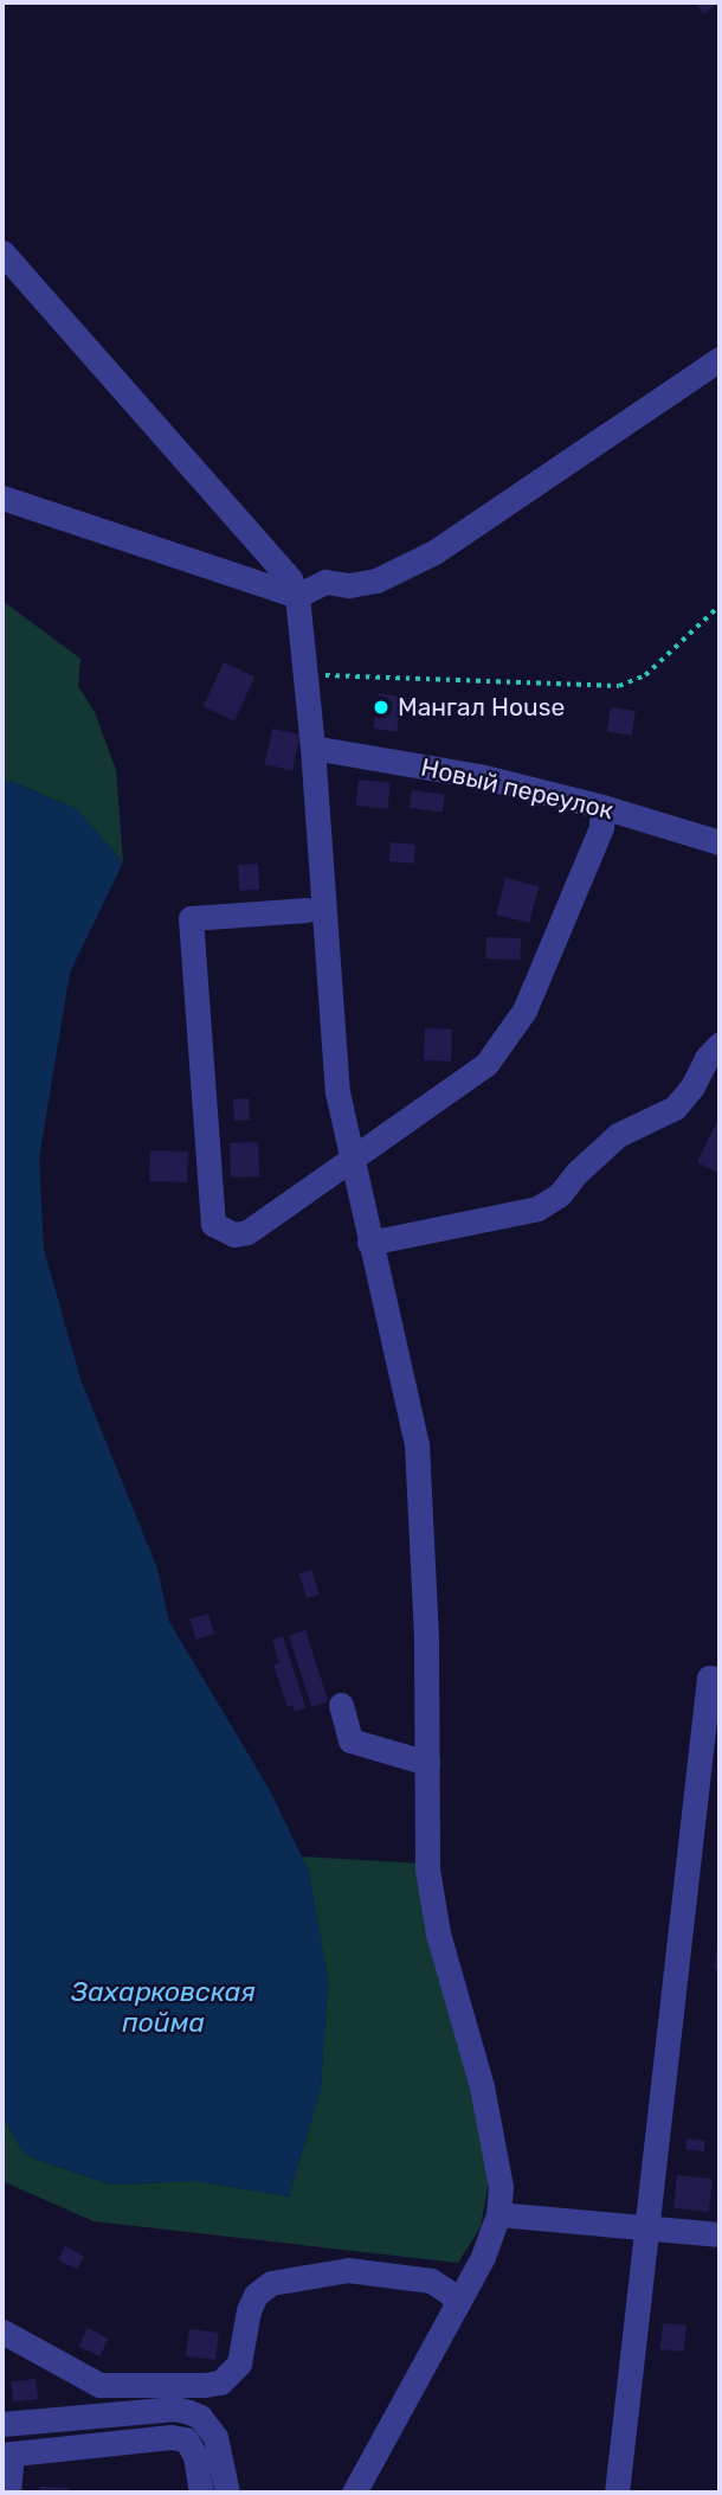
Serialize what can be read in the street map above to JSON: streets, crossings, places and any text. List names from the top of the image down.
{
  "streets": {
    "street": ["Новый переулок"]
  },
  "water": ["Захарковская пойма"],
  "places": ["Мангал House"]
}
